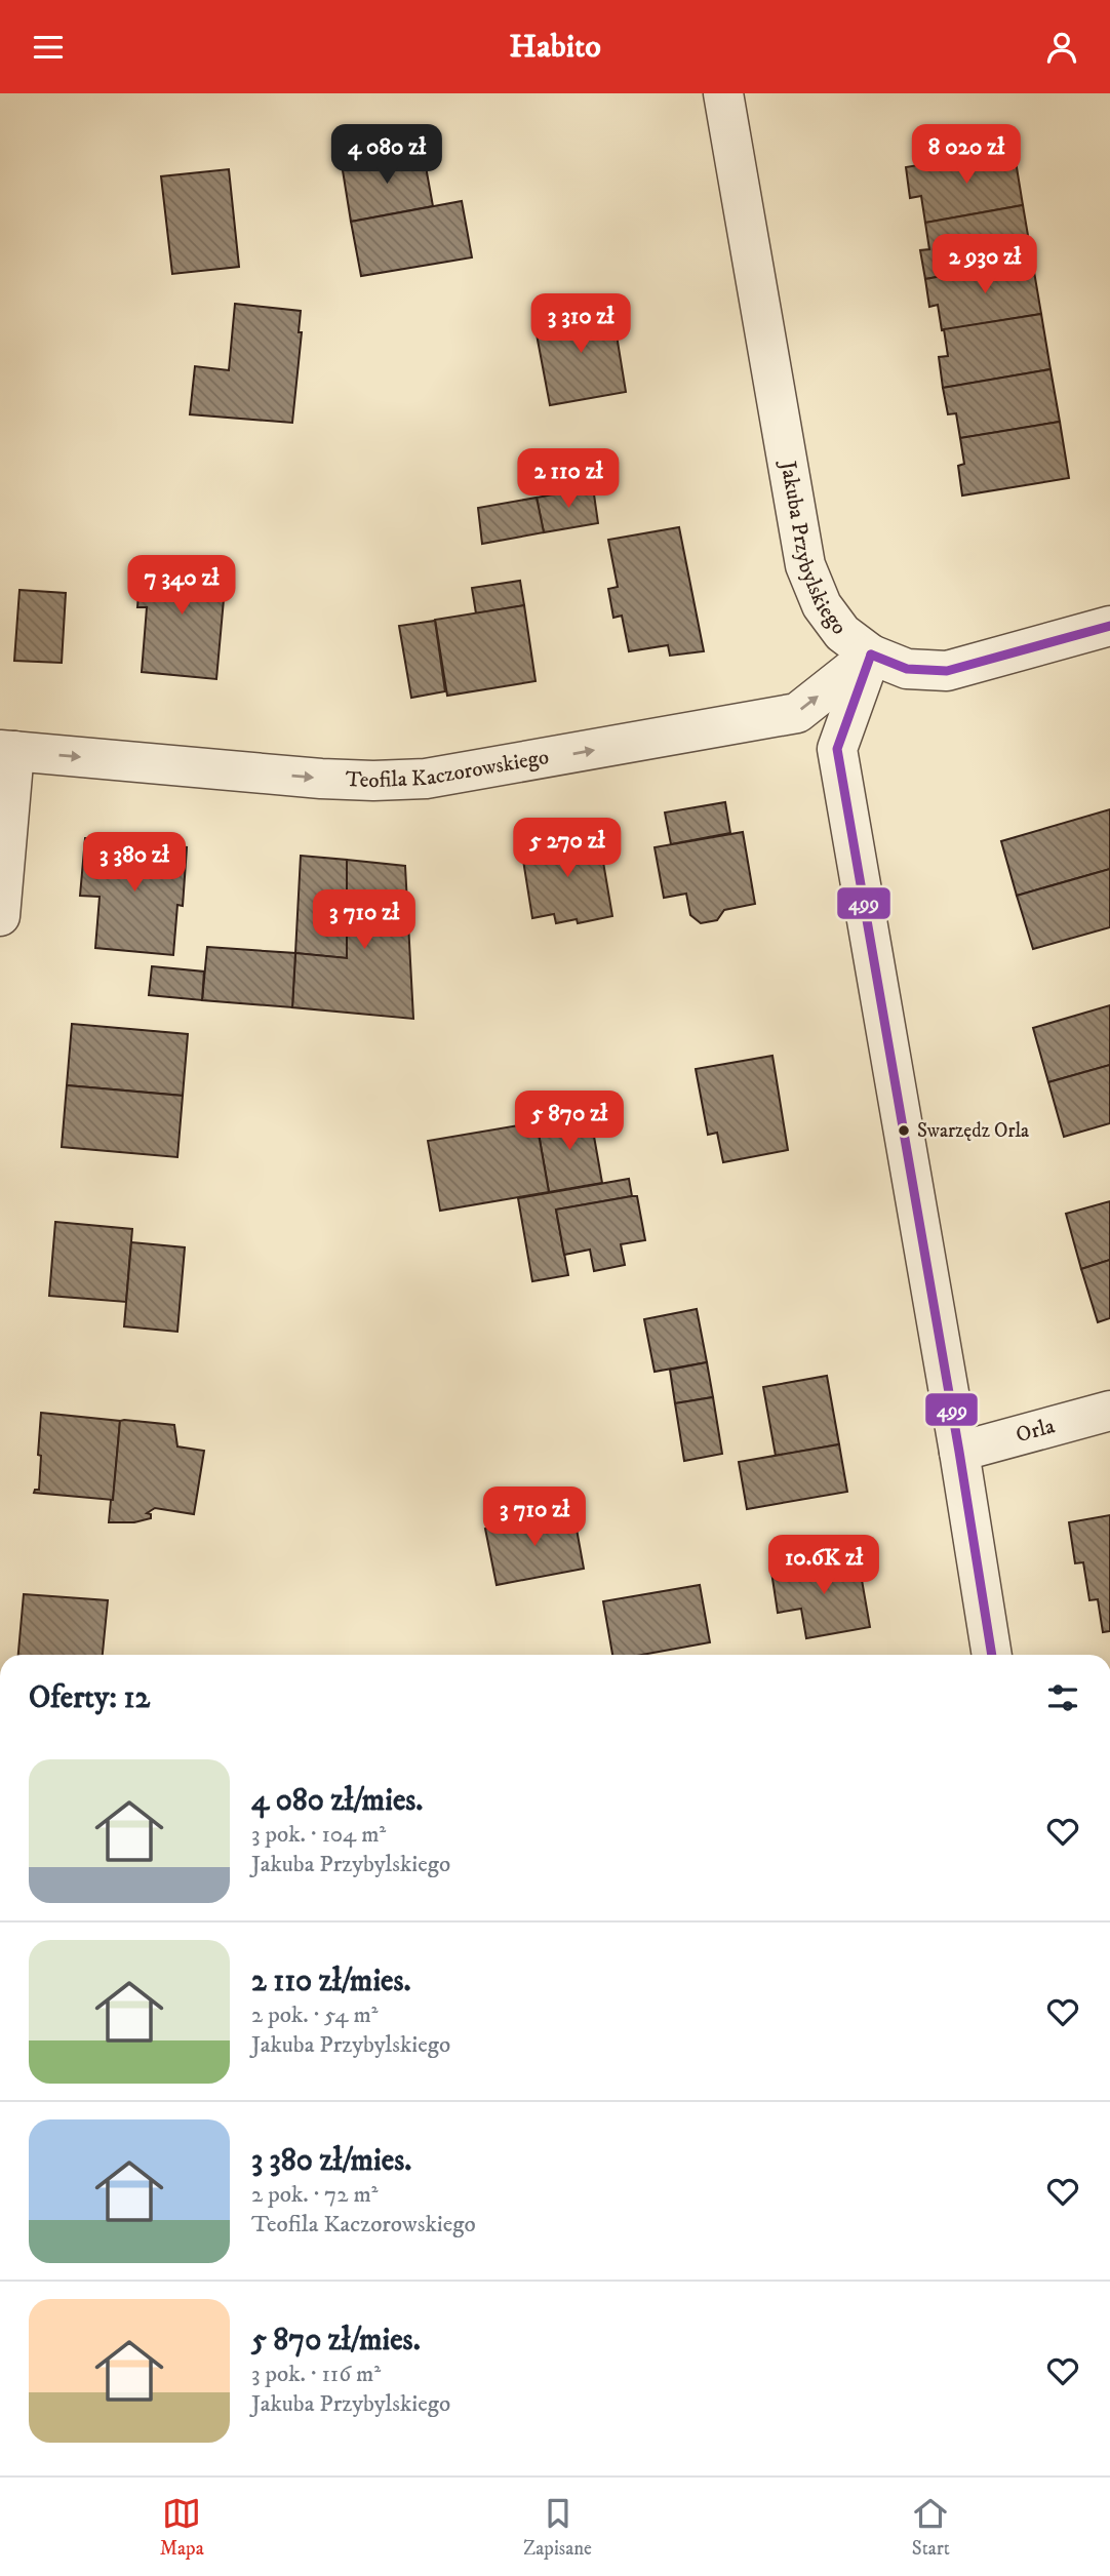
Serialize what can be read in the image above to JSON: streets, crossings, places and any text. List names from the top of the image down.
{
  "streets": {
    "street": ["Jakuba Przybylskiego", "Teofila Kaczorowskiego", "Orla"]
  },
  "crossings": [
    ["Jakuba Przybylskiego", "Teofila Kaczorowskiego"],
    ["Jakuba Przybylskiego", "Orla"]
  ],
  "one_way": ["Teofila Kaczorowskiego"],
  "places": ["Swarzędz Orla"],
  "lines": ["transit line 499"],
  "page": {
    "header": "Habito",
    "price": [
      "4 080 zł",
      "8 020 zł",
      "2 930 zł",
      "3 310 zł",
      "2 110 zł",
      "7 340 zł",
      "5 270 zł",
      "3 380 zł",
      "3 710 zł",
      "5 870 zł",
      "3 710 zł",
      "10.6K zł"
    ],
    "heading": "Oferty: 12",
    "list": [
      {
        "name": "4 080 zł/mies.",
        "note": "3 pok. · 104 m² · Jakuba Przybylskiego"
      },
      {
        "name": "2 110 zł/mies.",
        "note": "2 pok. · 54 m² · Jakuba Przybylskiego"
      },
      {
        "name": "3 380 zł/mies.",
        "note": "2 pok. · 72 m² · Teofila Kaczorowskiego"
      },
      {
        "name": "5 870 zł/mies.",
        "note": "3 pok. · 116 m² · Jakuba Przybylskiego"
      }
    ],
    "tabs": ["Mapa", "Zapisane", "Start"]
  }
}
